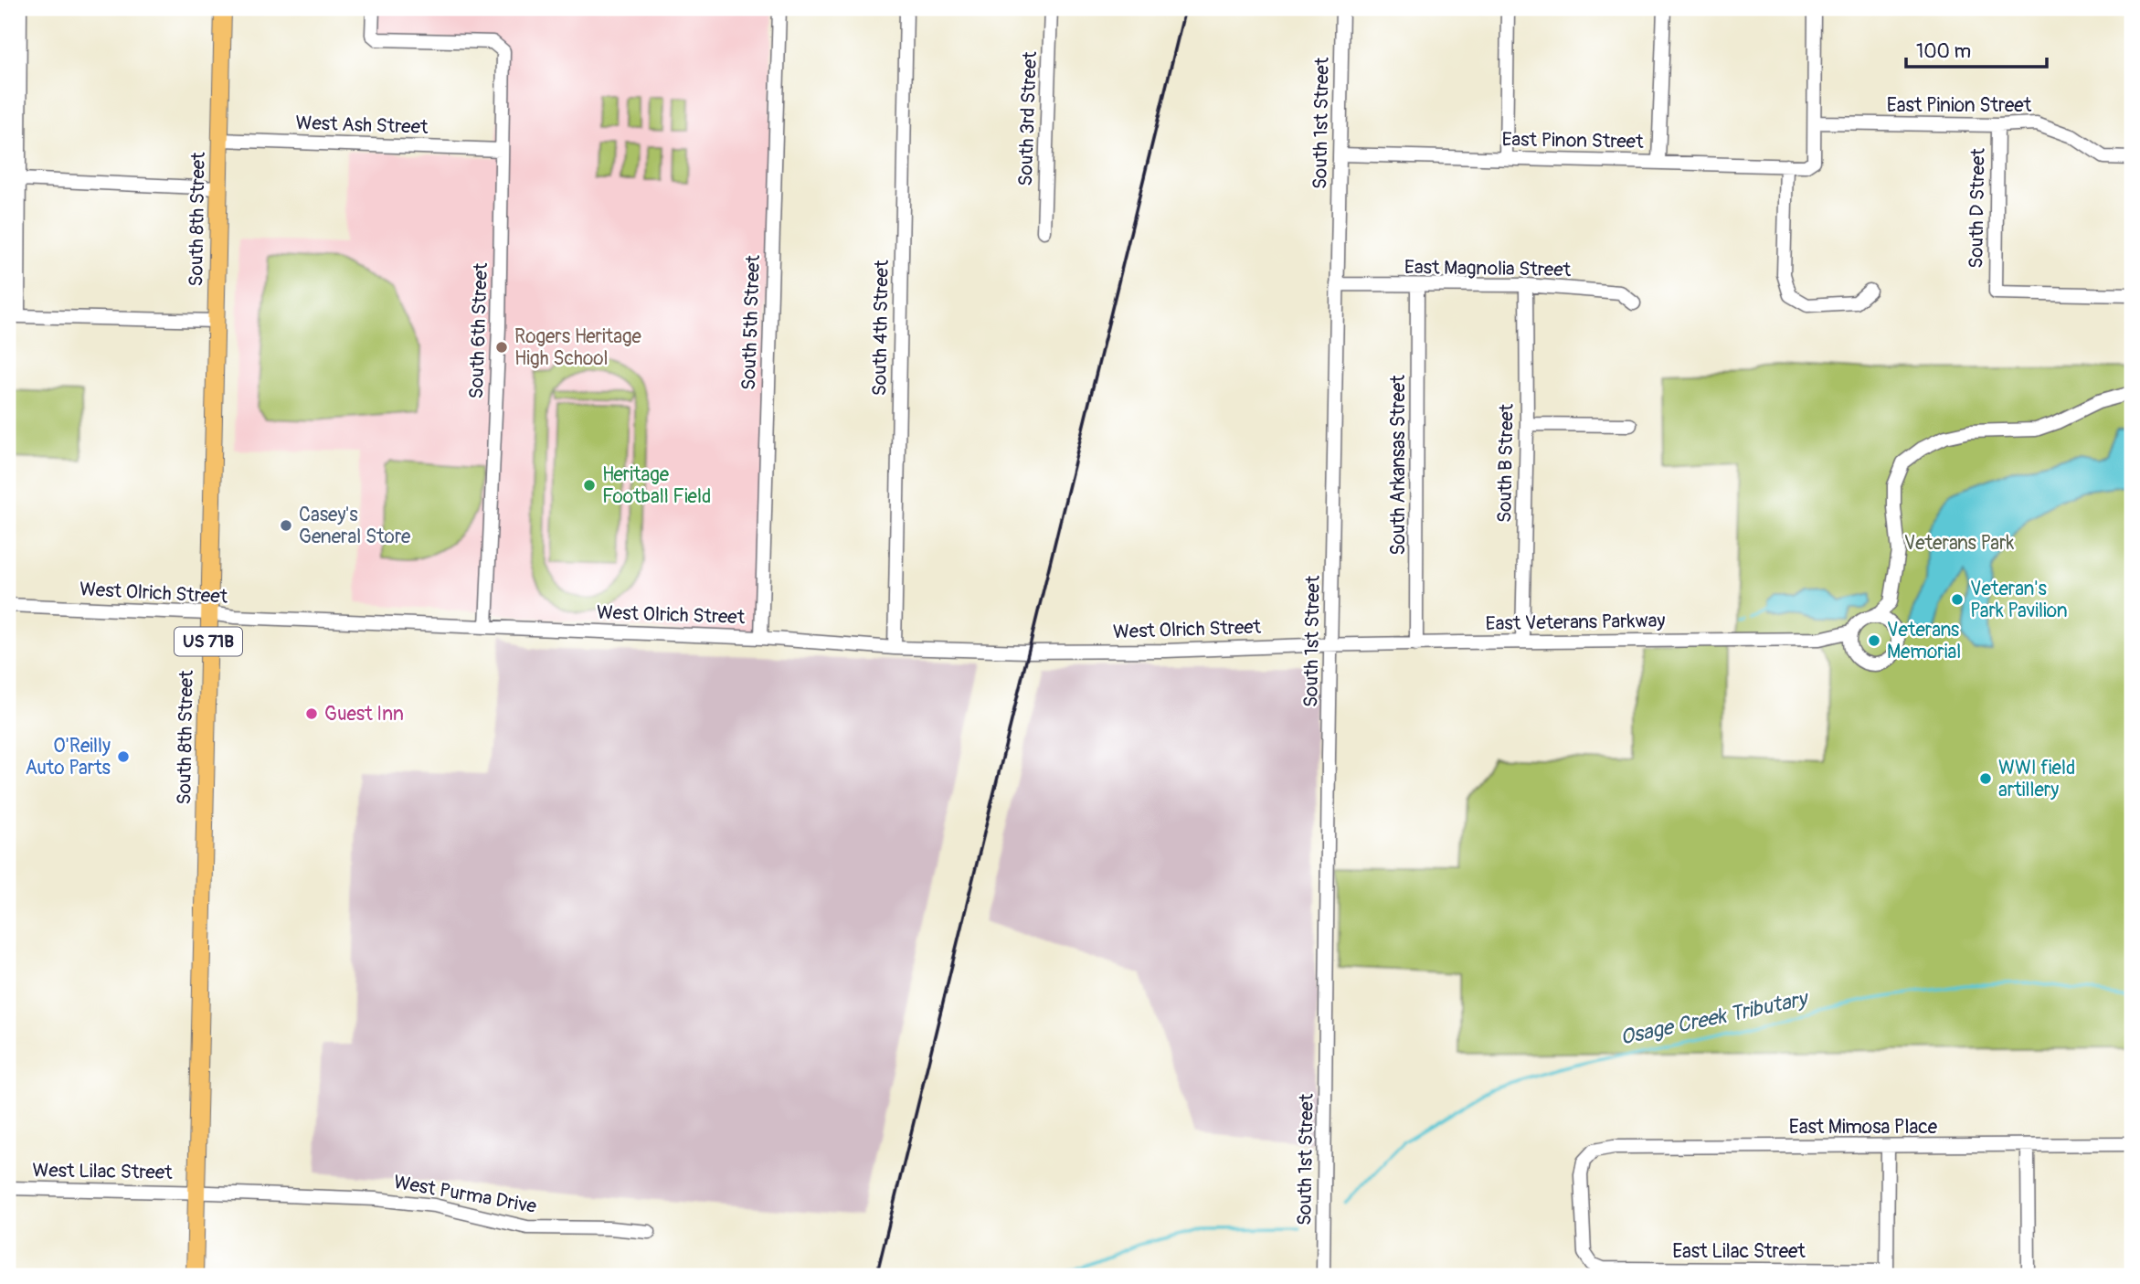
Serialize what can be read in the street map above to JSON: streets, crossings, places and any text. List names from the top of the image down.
{
  "streets": {
    "main road": ["South 8th Street", "US 71B"],
    "street": [
      "East Pinion Street",
      "South 3rd Street",
      "South 1st Street",
      "West Ash Street",
      "East Pinon Street",
      "South D Street",
      "East Magnolia Street",
      "South 5th Street",
      "South 4th Street",
      "South 6th Street",
      "South B Street",
      "South Arkansas Street",
      "West Olrich Street",
      "East Veterans Parkway",
      "East Mimosa Place",
      "West Lilac Street",
      "West Purma Drive",
      "East Lilac Street"
    ]
  },
  "crossings": [
    ["East Pinion Street", "East Pinon Street"],
    ["East Pinion Street", "South D Street"],
    ["South 1st Street", "East Pinon Street"],
    ["South 1st Street", "East Magnolia Street"],
    ["South 1st Street", "West Olrich Street"],
    ["South 1st Street", "East Veterans Parkway"],
    ["West Ash Street", "South 8th Street"],
    ["West Ash Street", "South 6th Street"],
    ["South 8th Street", "West Olrich Street"],
    ["South 8th Street", "West Lilac Street"],
    ["South 8th Street", "West Purma Drive"],
    ["East Magnolia Street", "South B Street"],
    ["East Magnolia Street", "South Arkansas Street"],
    ["South 5th Street", "West Olrich Street"],
    ["South 4th Street", "West Olrich Street"],
    ["South 6th Street", "West Olrich Street"],
    ["South B Street", "East Veterans Parkway"],
    ["South Arkansas Street", "East Veterans Parkway"],
    ["West Olrich Street", "East Veterans Parkway"],
    ["East Mimosa Place", "East Lilac Street"],
    ["West Lilac Street", "West Purma Drive"]
  ],
  "water": ["Osage Creek Tributary"],
  "parks": ["Veterans Park"],
  "places": [
    "Rogers Heritage High School",
    "Heritage Football Field",
    "Casey's General Store",
    "Veteran's Park Pavilion",
    "Veterans Memorial",
    "Guest Inn",
    "O'Reilly Auto Parts",
    "WWI field artillery"
  ],
  "scale_bar": "100 m"
}
